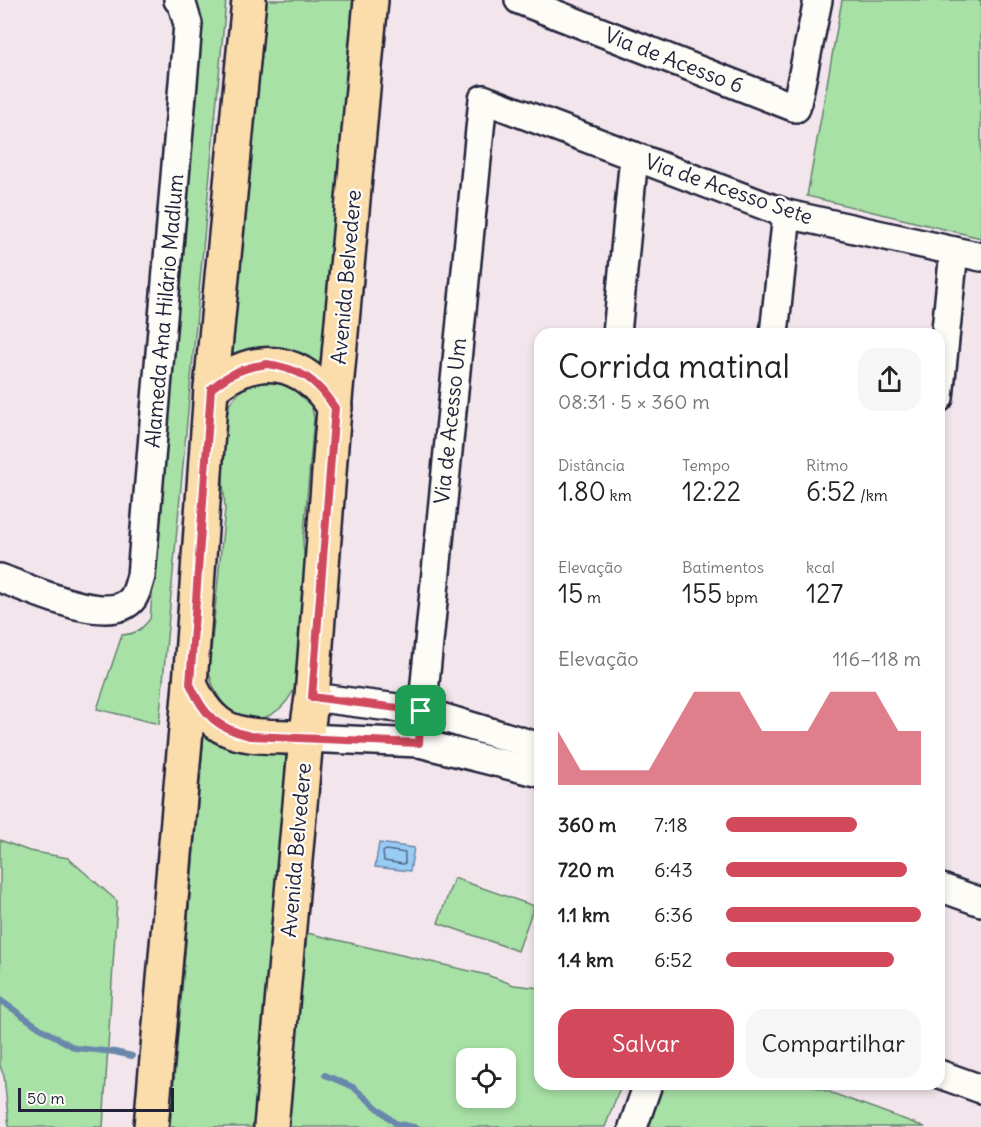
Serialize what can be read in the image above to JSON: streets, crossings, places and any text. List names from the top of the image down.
{
  "streets": {
    "main road": ["Avenida Belvedere"],
    "street": [
      "Via de Acesso 6",
      "Via de Acesso Sete",
      "Alameda Ana Hilário Madlum",
      "Via de Acesso Um"
    ]
  },
  "crossings": [
    ["Via de Acesso Sete", "Via de Acesso Um"]
  ],
  "scale_bar": "50 m",
  "page": {
    "heading": ["Corrida matinal", "08:31 · 5 × 360 m"],
    "stats": [
      ["Distância", "1.80 km"],
      ["Tempo", "12:22"],
      ["Ritmo", "6:52 /km"],
      ["Elevação", "15 m"],
      ["Batimentos", "155 bpm"],
      ["kcal", "127"]
    ],
    "chart": ["Elevação", "116–118 m"],
    "list": [
      {
        "name": "360 m",
        "note": "7:18"
      },
      {
        "name": "720 m",
        "note": "6:43"
      },
      {
        "name": "1.1 km",
        "note": "6:36"
      },
      {
        "name": "1.4 km",
        "note": "6:52"
      }
    ],
    "buttons": ["Salvar", "Compartilhar"],
    "scale": "50 m"
  }
}
